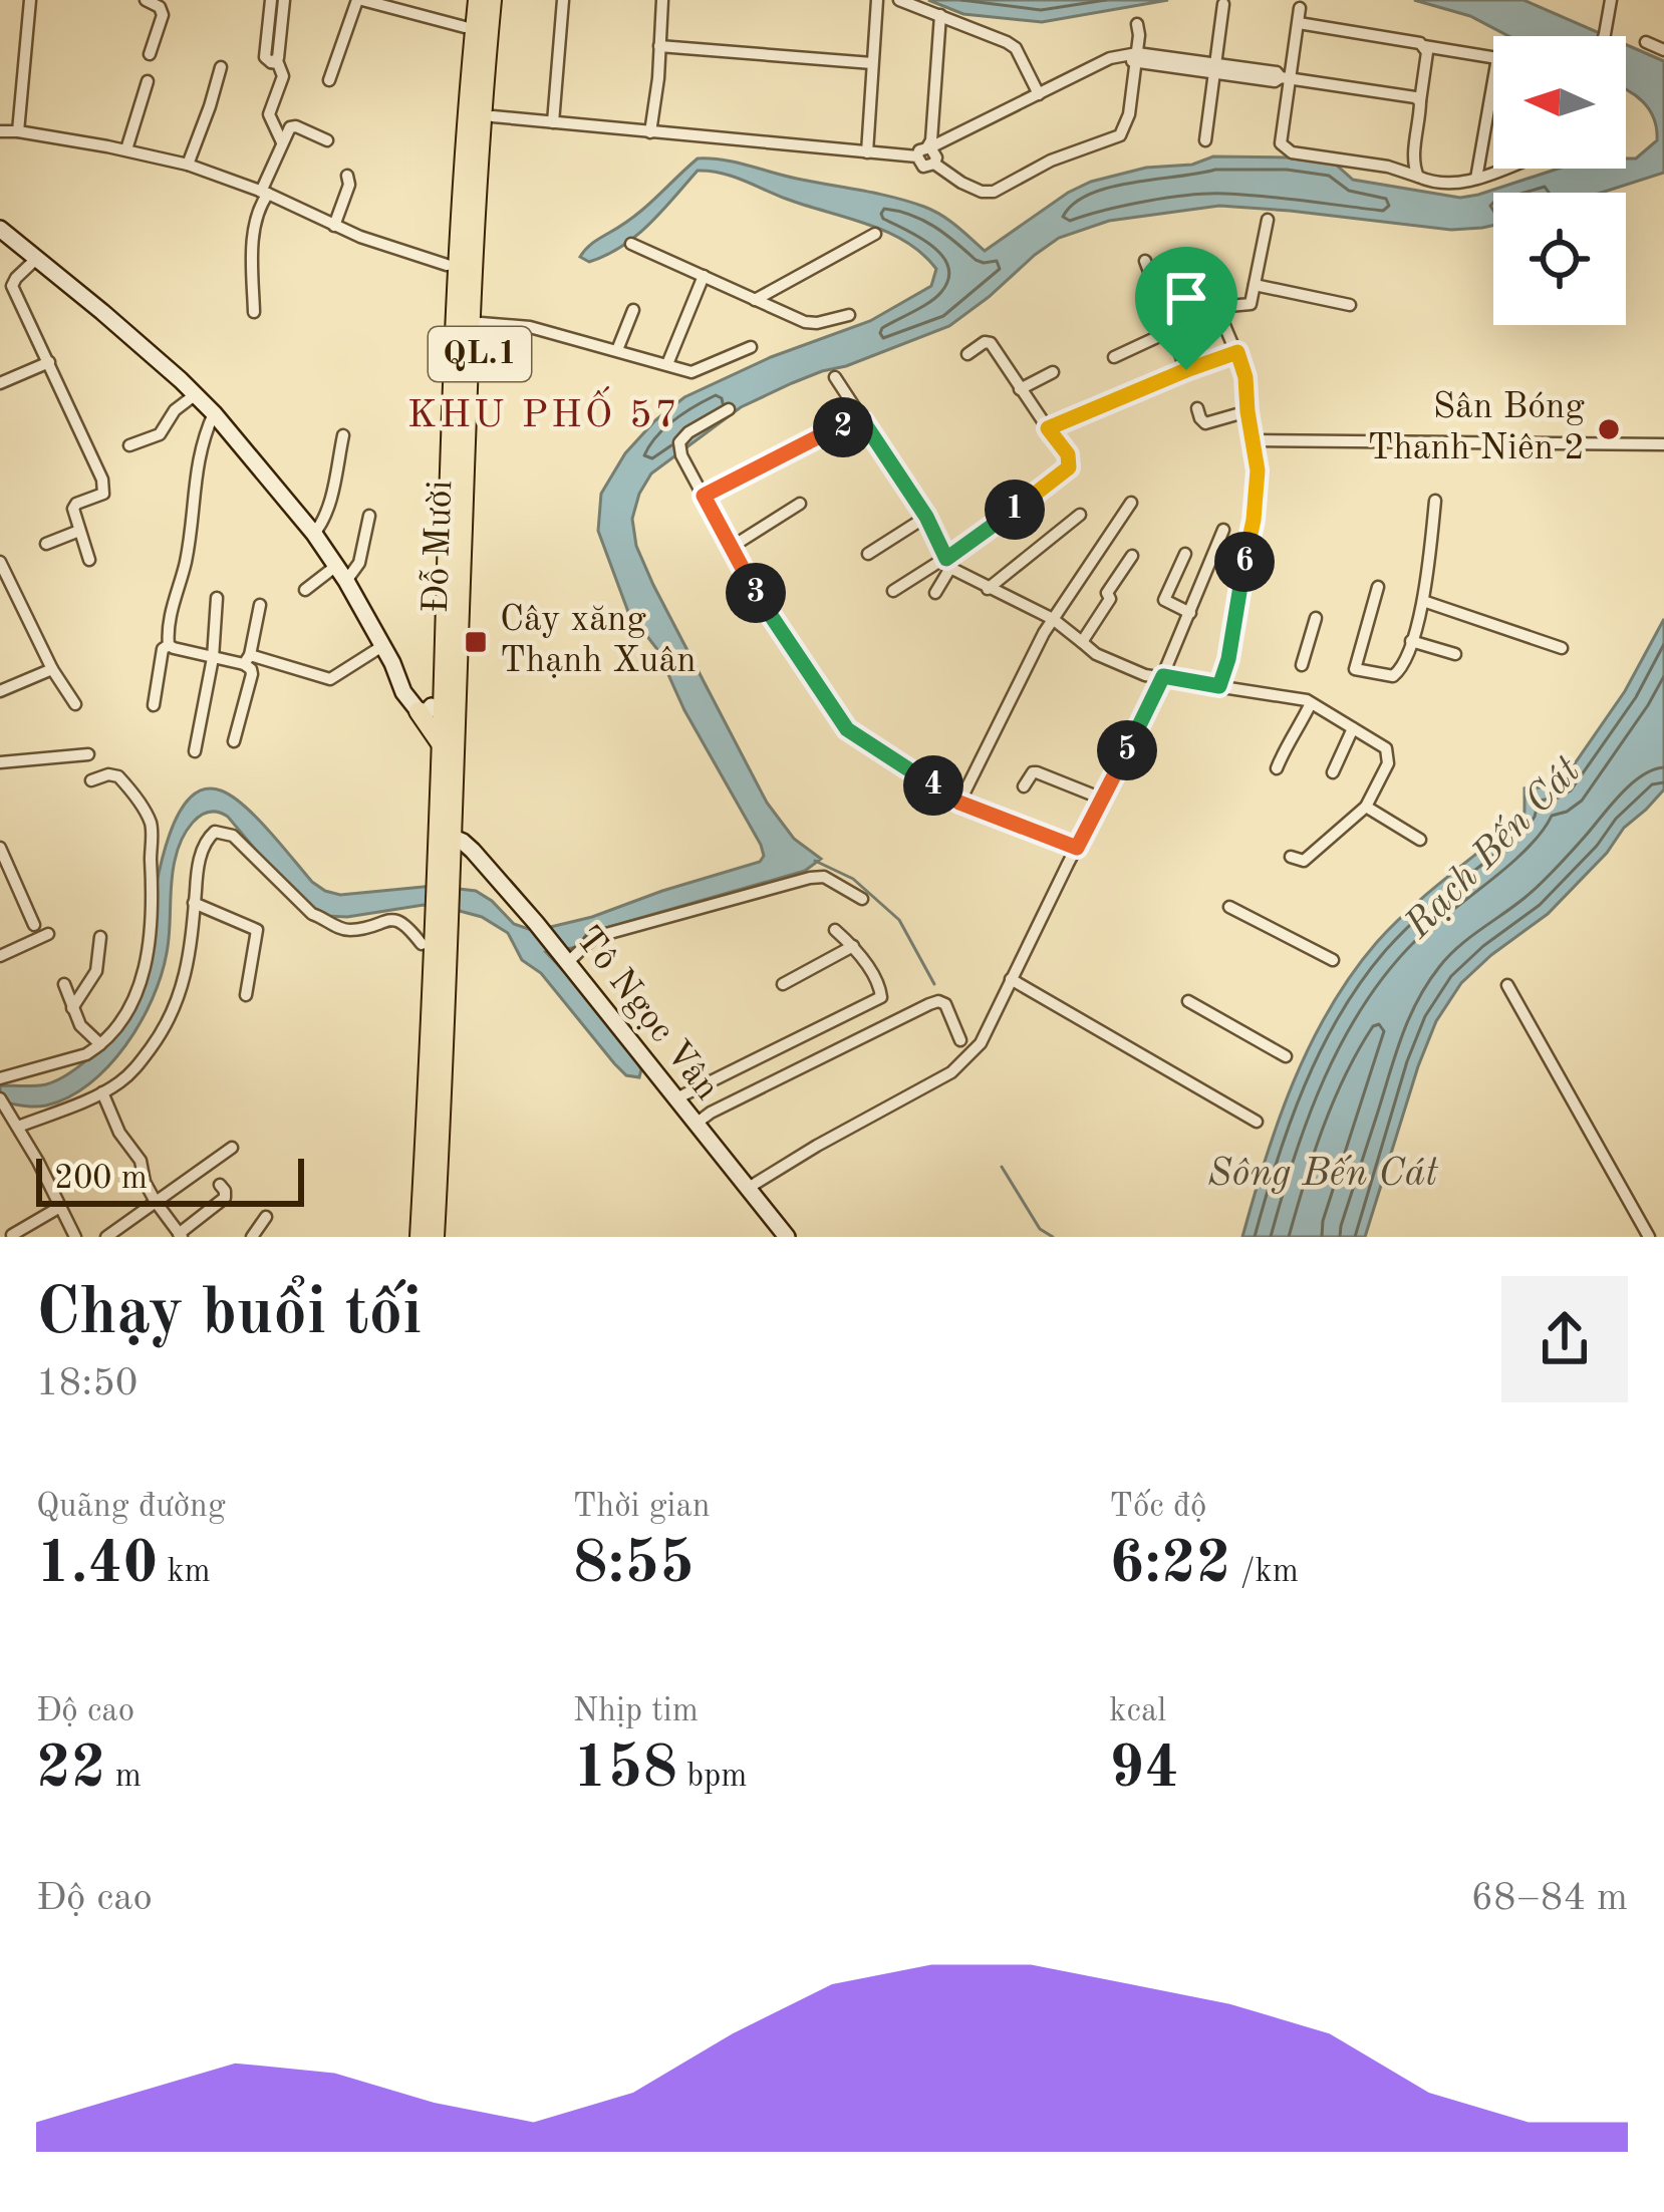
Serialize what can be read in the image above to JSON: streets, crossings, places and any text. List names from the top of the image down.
{
  "streets": {
    "highway": ["QL.1", "Đỗ Mười"],
    "street": ["Tô Ngọc Vân"]
  },
  "crossings": [
    ["QL.1", "Đỗ Mười"],
    ["Đỗ Mười", "Tô Ngọc Vân"]
  ],
  "districts": ["KHU PHỐ 57"],
  "water": ["Rạch Bến Cát", "Sông Bến Cát"],
  "places": {
    "other": ["Sân Bóng Thanh Niên 2"],
    "transit": ["Cây xăng Thạnh Xuân"]
  },
  "scale_bar": "200 m",
  "north": "left",
  "page": {
    "pins": [
      "2",
      "1",
      "6",
      "3",
      "5",
      "4"
    ],
    "scale": "200 m",
    "heading": ["Chạy buổi tối", "18:50"],
    "stats": [
      ["Quãng đường", "1.40 km"],
      ["Thời gian", "8:55"],
      ["Tốc độ", "6:22 /km"],
      ["Độ cao", "22 m"],
      ["Nhịp tim", "158 bpm"],
      ["kcal", "94"]
    ],
    "chart": ["Độ cao", "68–84 m"]
  }
}
